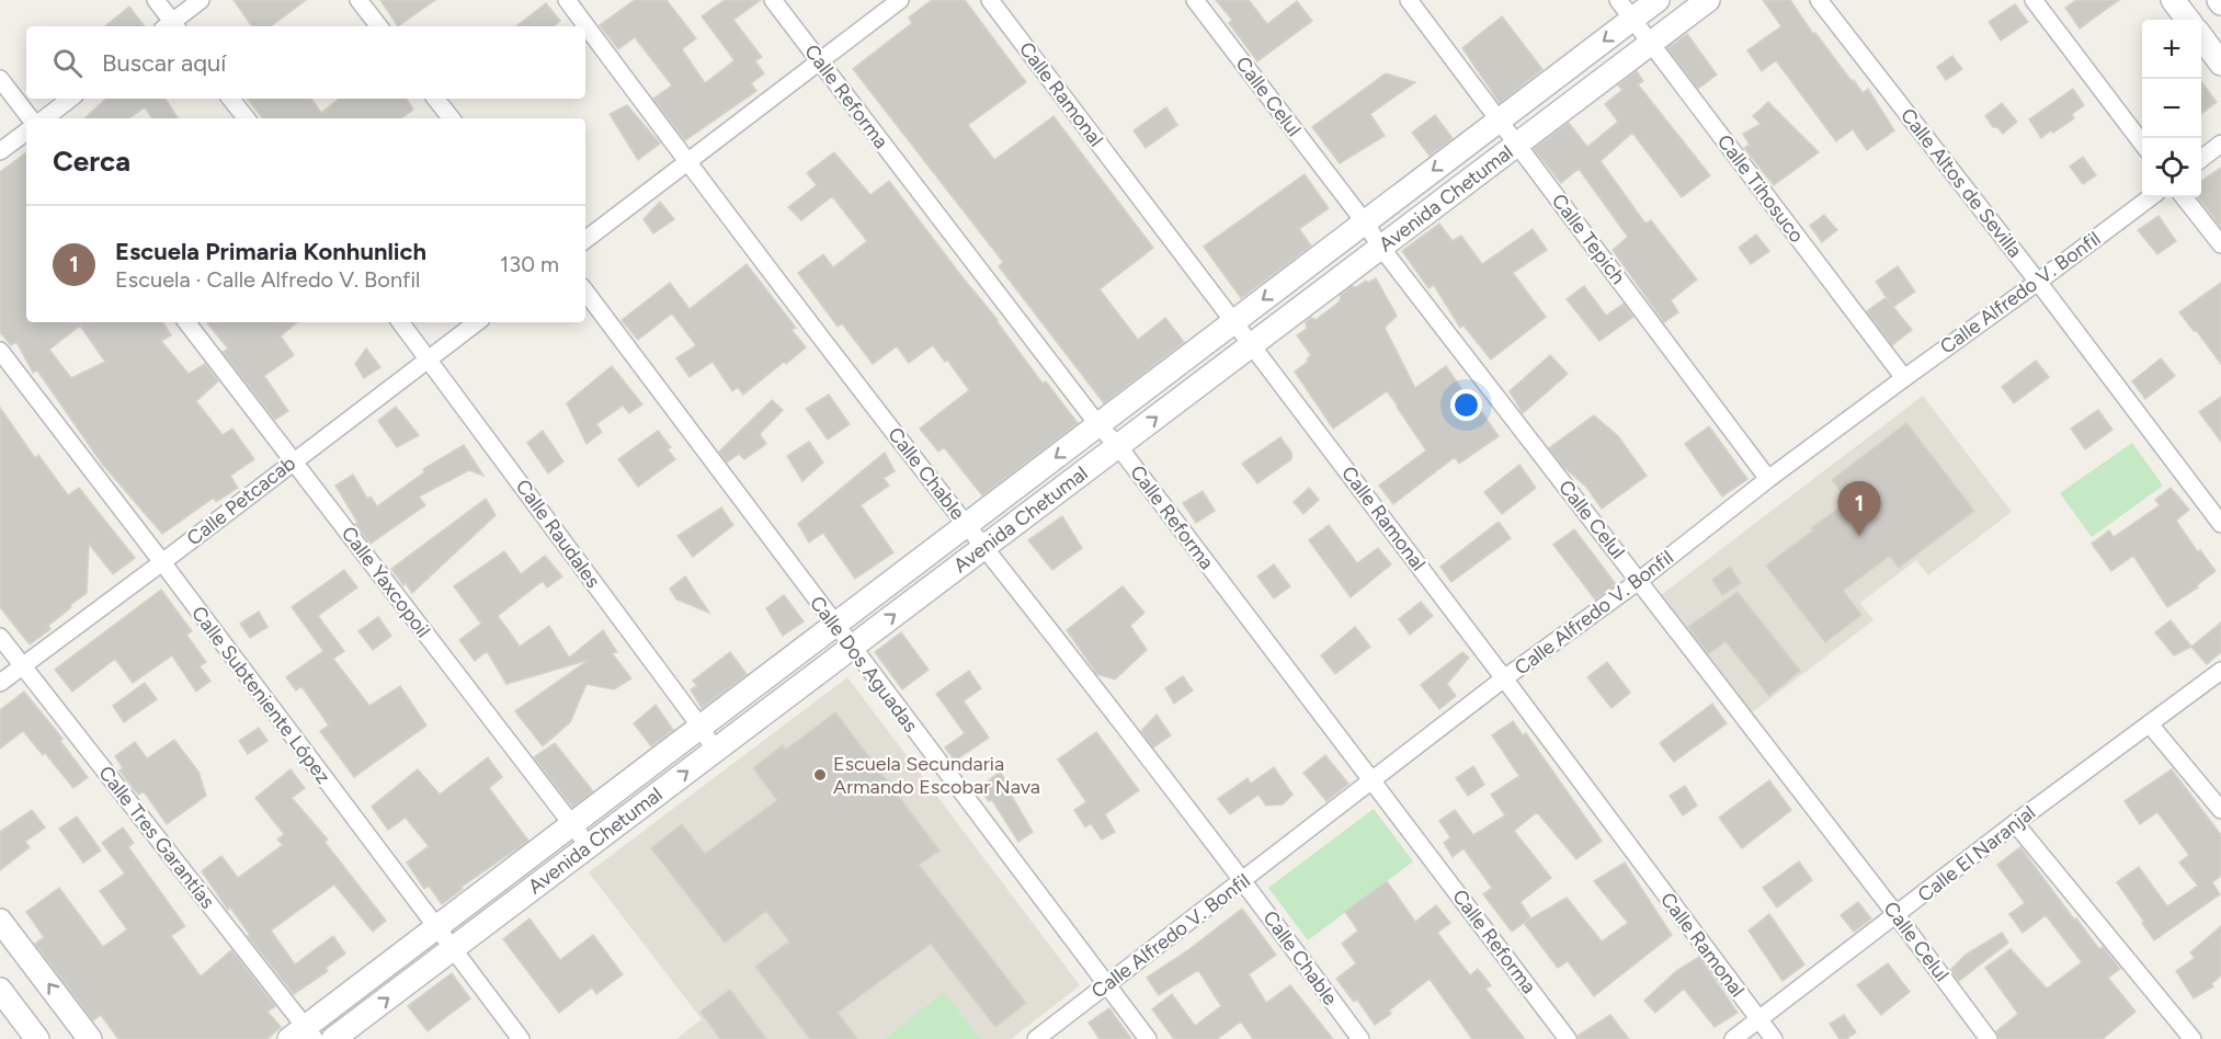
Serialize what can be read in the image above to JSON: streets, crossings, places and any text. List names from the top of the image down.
{
  "streets": {
    "main road": ["Avenida Chetumal"],
    "street": [
      "Calle Ramonal",
      "Calle Reforma",
      "Calle Celul",
      "Calle Altos de Sevilla",
      "Calle Tihosuco",
      "Calle Tepich",
      "Calle Alfredo V. Bonfil",
      "Calle Chable",
      "Calle Petcacab",
      "Calle Raudales",
      "Calle Yaxcopoil",
      "Calle Dos Aguadas",
      "Calle Subteniente López",
      "Calle Tres Garantías",
      "Calle El Naranjal"
    ]
  },
  "crossings": [
    ["Calle Ramonal", "Avenida Chetumal"],
    ["Calle Ramonal", "Calle Alfredo V. Bonfil"],
    ["Calle Ramonal", "Calle El Naranjal"],
    ["Calle Reforma", "Avenida Chetumal"],
    ["Calle Reforma", "Calle Alfredo V. Bonfil"],
    ["Calle Celul", "Avenida Chetumal"],
    ["Calle Celul", "Calle Alfredo V. Bonfil"],
    ["Calle Celul", "Calle El Naranjal"],
    ["Calle Altos de Sevilla", "Calle Alfredo V. Bonfil"],
    ["Calle Tihosuco", "Avenida Chetumal"],
    ["Calle Tihosuco", "Calle Alfredo V. Bonfil"],
    ["Avenida Chetumal", "Calle Tepich"],
    ["Avenida Chetumal", "Calle Chable"],
    ["Avenida Chetumal", "Calle Raudales"],
    ["Avenida Chetumal", "Calle Yaxcopoil"],
    ["Avenida Chetumal", "Calle Dos Aguadas"],
    ["Avenida Chetumal", "Calle Subteniente López"],
    ["Avenida Chetumal", "Calle Tres Garantías"],
    ["Calle Tepich", "Calle Alfredo V. Bonfil"],
    ["Calle Alfredo V. Bonfil", "Calle Chable"],
    ["Calle Alfredo V. Bonfil", "Calle Dos Aguadas"],
    ["Calle Petcacab", "Calle Raudales"],
    ["Calle Petcacab", "Calle Yaxcopoil"],
    ["Calle Petcacab", "Calle Subteniente López"],
    ["Calle Petcacab", "Calle Tres Garantías"]
  ],
  "places": ["Escuela Secundaria Armando Escobar Nava"],
  "page": {
    "map_buttons": ["+", "−"],
    "search": "Buscar aquí",
    "heading": "Cerca",
    "list": [
      {
        "mark": "1",
        "name": "Escuela Primaria Konhunlich",
        "note": "Escuela · Calle Alfredo V. Bonfil",
        "value": "130 m"
      }
    ],
    "pins": "1"
  }
}
